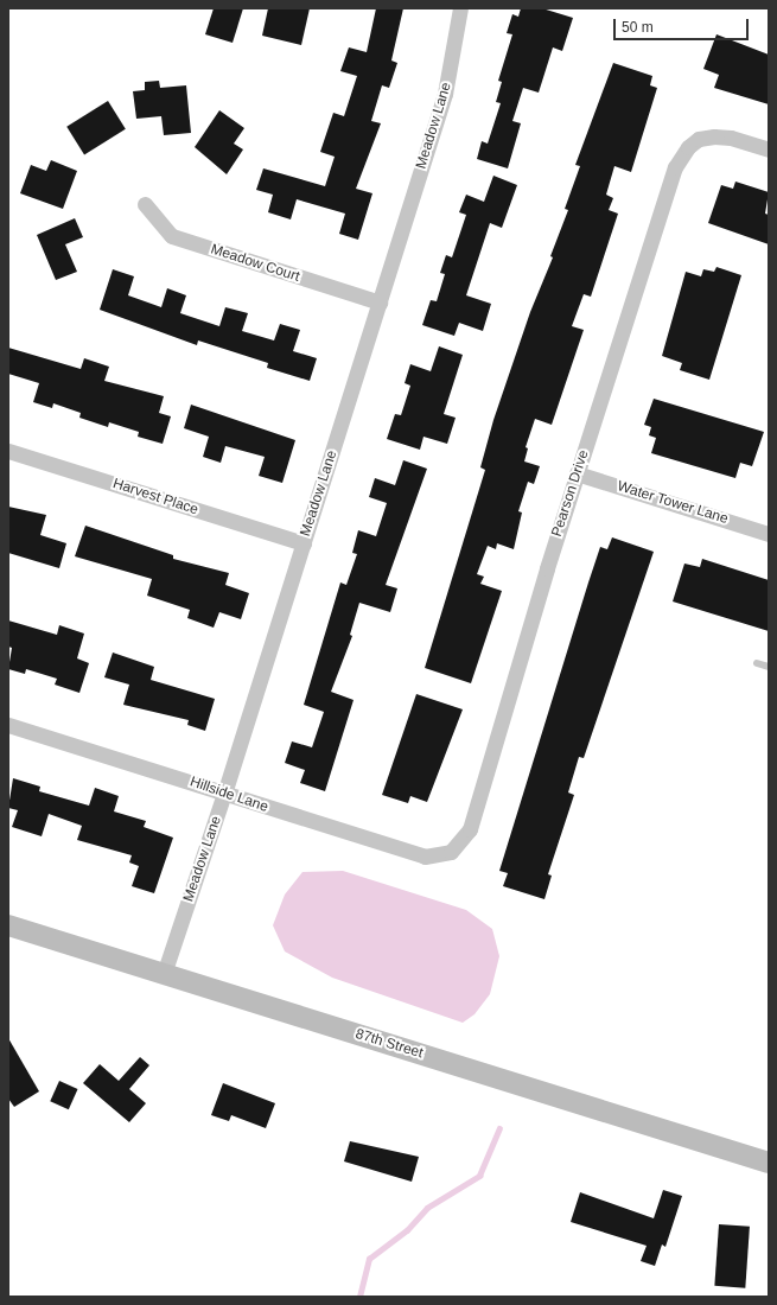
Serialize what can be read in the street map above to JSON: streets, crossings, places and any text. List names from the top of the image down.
{
  "streets": {
    "main road": ["87th Street"],
    "street": [
      "Meadow Lane",
      "Meadow Court",
      "Pearson Drive",
      "Harvest Place",
      "Water Tower Lane",
      "Hillside Lane"
    ]
  },
  "crossings": [
    ["Meadow Lane", "Meadow Court"],
    ["Meadow Lane", "Harvest Place"],
    ["Meadow Lane", "Hillside Lane"],
    ["Meadow Lane", "87th Street"],
    ["Pearson Drive", "Water Tower Lane"],
    ["Pearson Drive", "Hillside Lane"]
  ],
  "scale_bar": "50 m"
}
